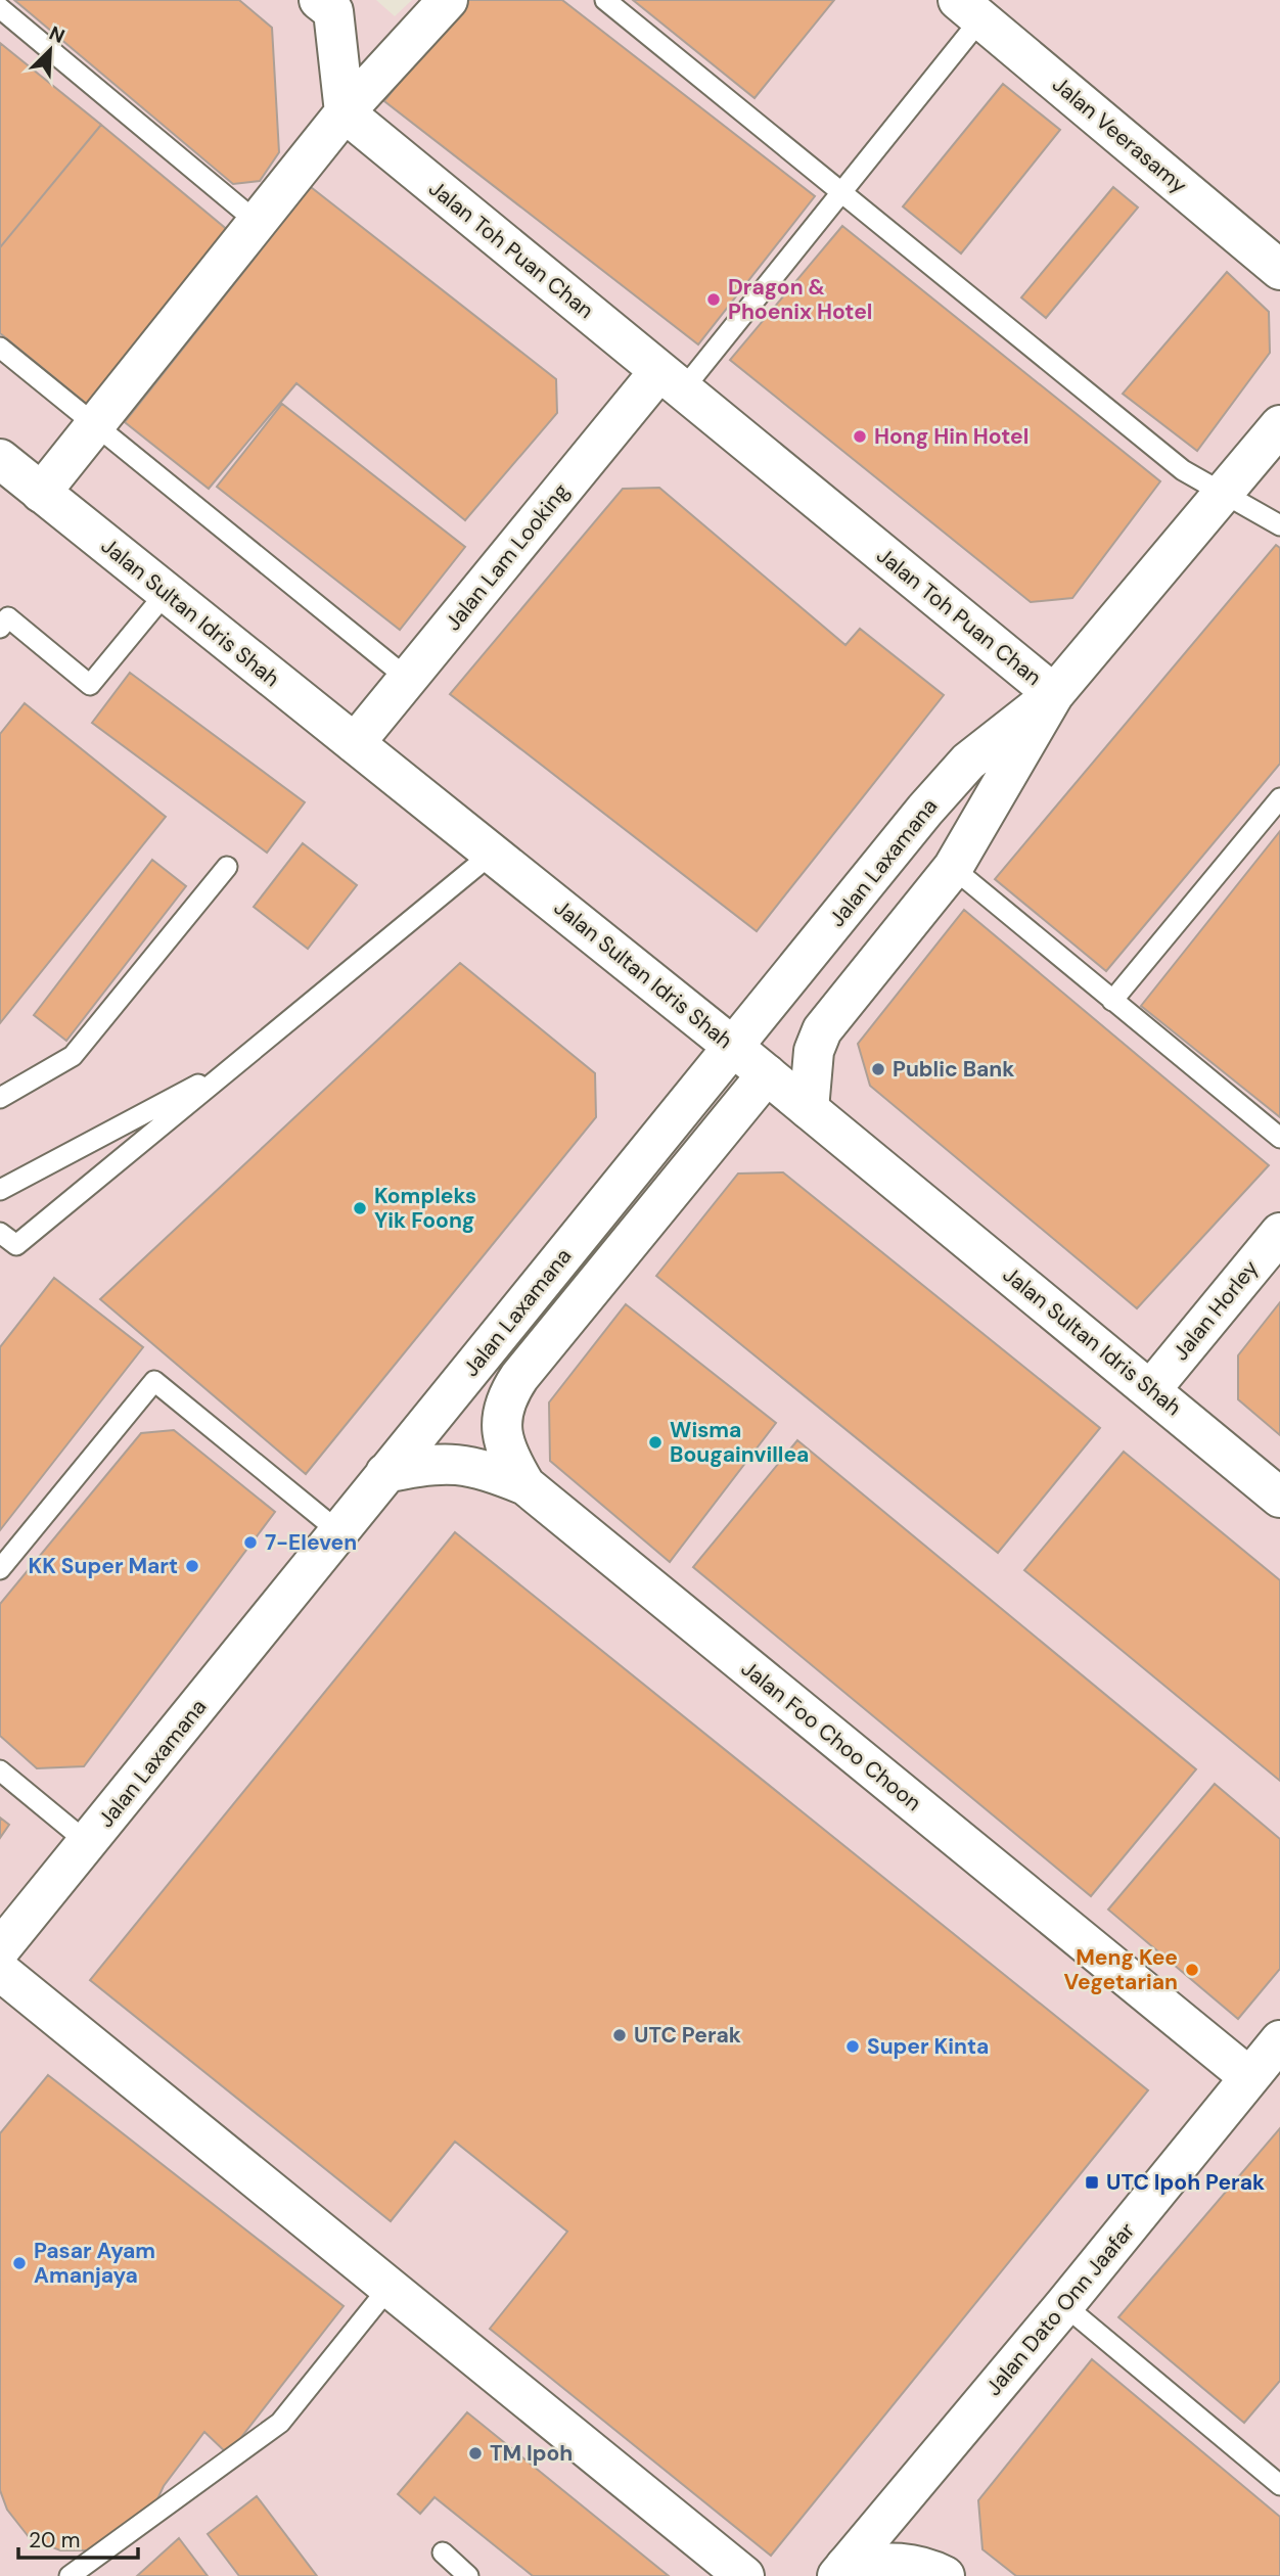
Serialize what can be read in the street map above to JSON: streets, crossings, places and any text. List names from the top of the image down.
{
  "streets": {
    "main road": [
      "Jalan Veerasamy",
      "Jalan Toh Puan Chan",
      "Jalan Lam Looking",
      "Jalan Sultan Idris Shah",
      "Jalan Laxamana",
      "Jalan Horley",
      "Jalan Foo Choo Choon",
      "Jalan Dato Onn Jaafar"
    ]
  },
  "crossings": [
    ["Jalan Toh Puan Chan", "Jalan Lam Looking"],
    ["Jalan Toh Puan Chan", "Jalan Laxamana"],
    ["Jalan Lam Looking", "Jalan Sultan Idris Shah"],
    ["Jalan Sultan Idris Shah", "Jalan Laxamana"],
    ["Jalan Sultan Idris Shah", "Jalan Horley"],
    ["Jalan Laxamana", "Jalan Foo Choo Choon"],
    ["Jalan Foo Choo Choon", "Jalan Dato Onn Jaafar"]
  ],
  "places": {
    "other": [
      "Dragon & Phoenix Hotel",
      "Hong Hin Hotel",
      "Public Bank",
      "Kompleks Yik Foong",
      "Wisma Bougainvillea",
      "7-Eleven",
      "KK Super Mart",
      "Meng Kee Vegetarian",
      "UTC Perak",
      "Super Kinta",
      "Pasar Ayam Amanjaya",
      "TM Ipoh"
    ],
    "transit": ["UTC Ipoh Perak"]
  },
  "scale_bar": "20 m",
  "north": "top right"
}
